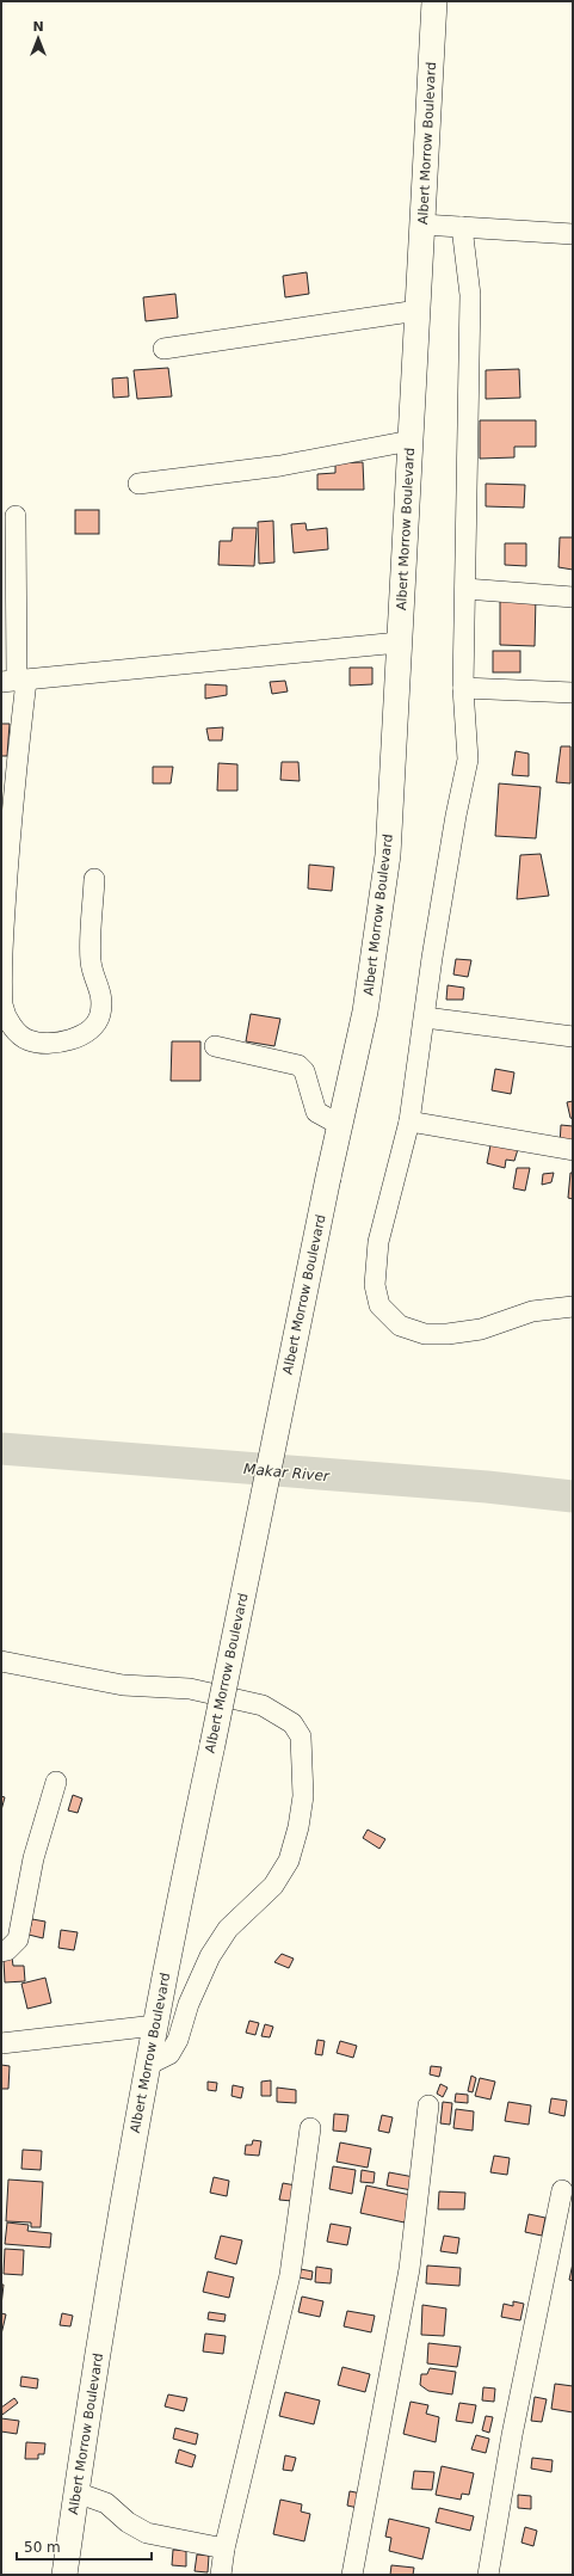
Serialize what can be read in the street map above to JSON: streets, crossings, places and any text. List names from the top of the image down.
{
  "streets": {
    "main road": ["Albert Morrow Boulevard"]
  },
  "water": ["Makar River"],
  "scale_bar": "50 m",
  "north": "top"
}
